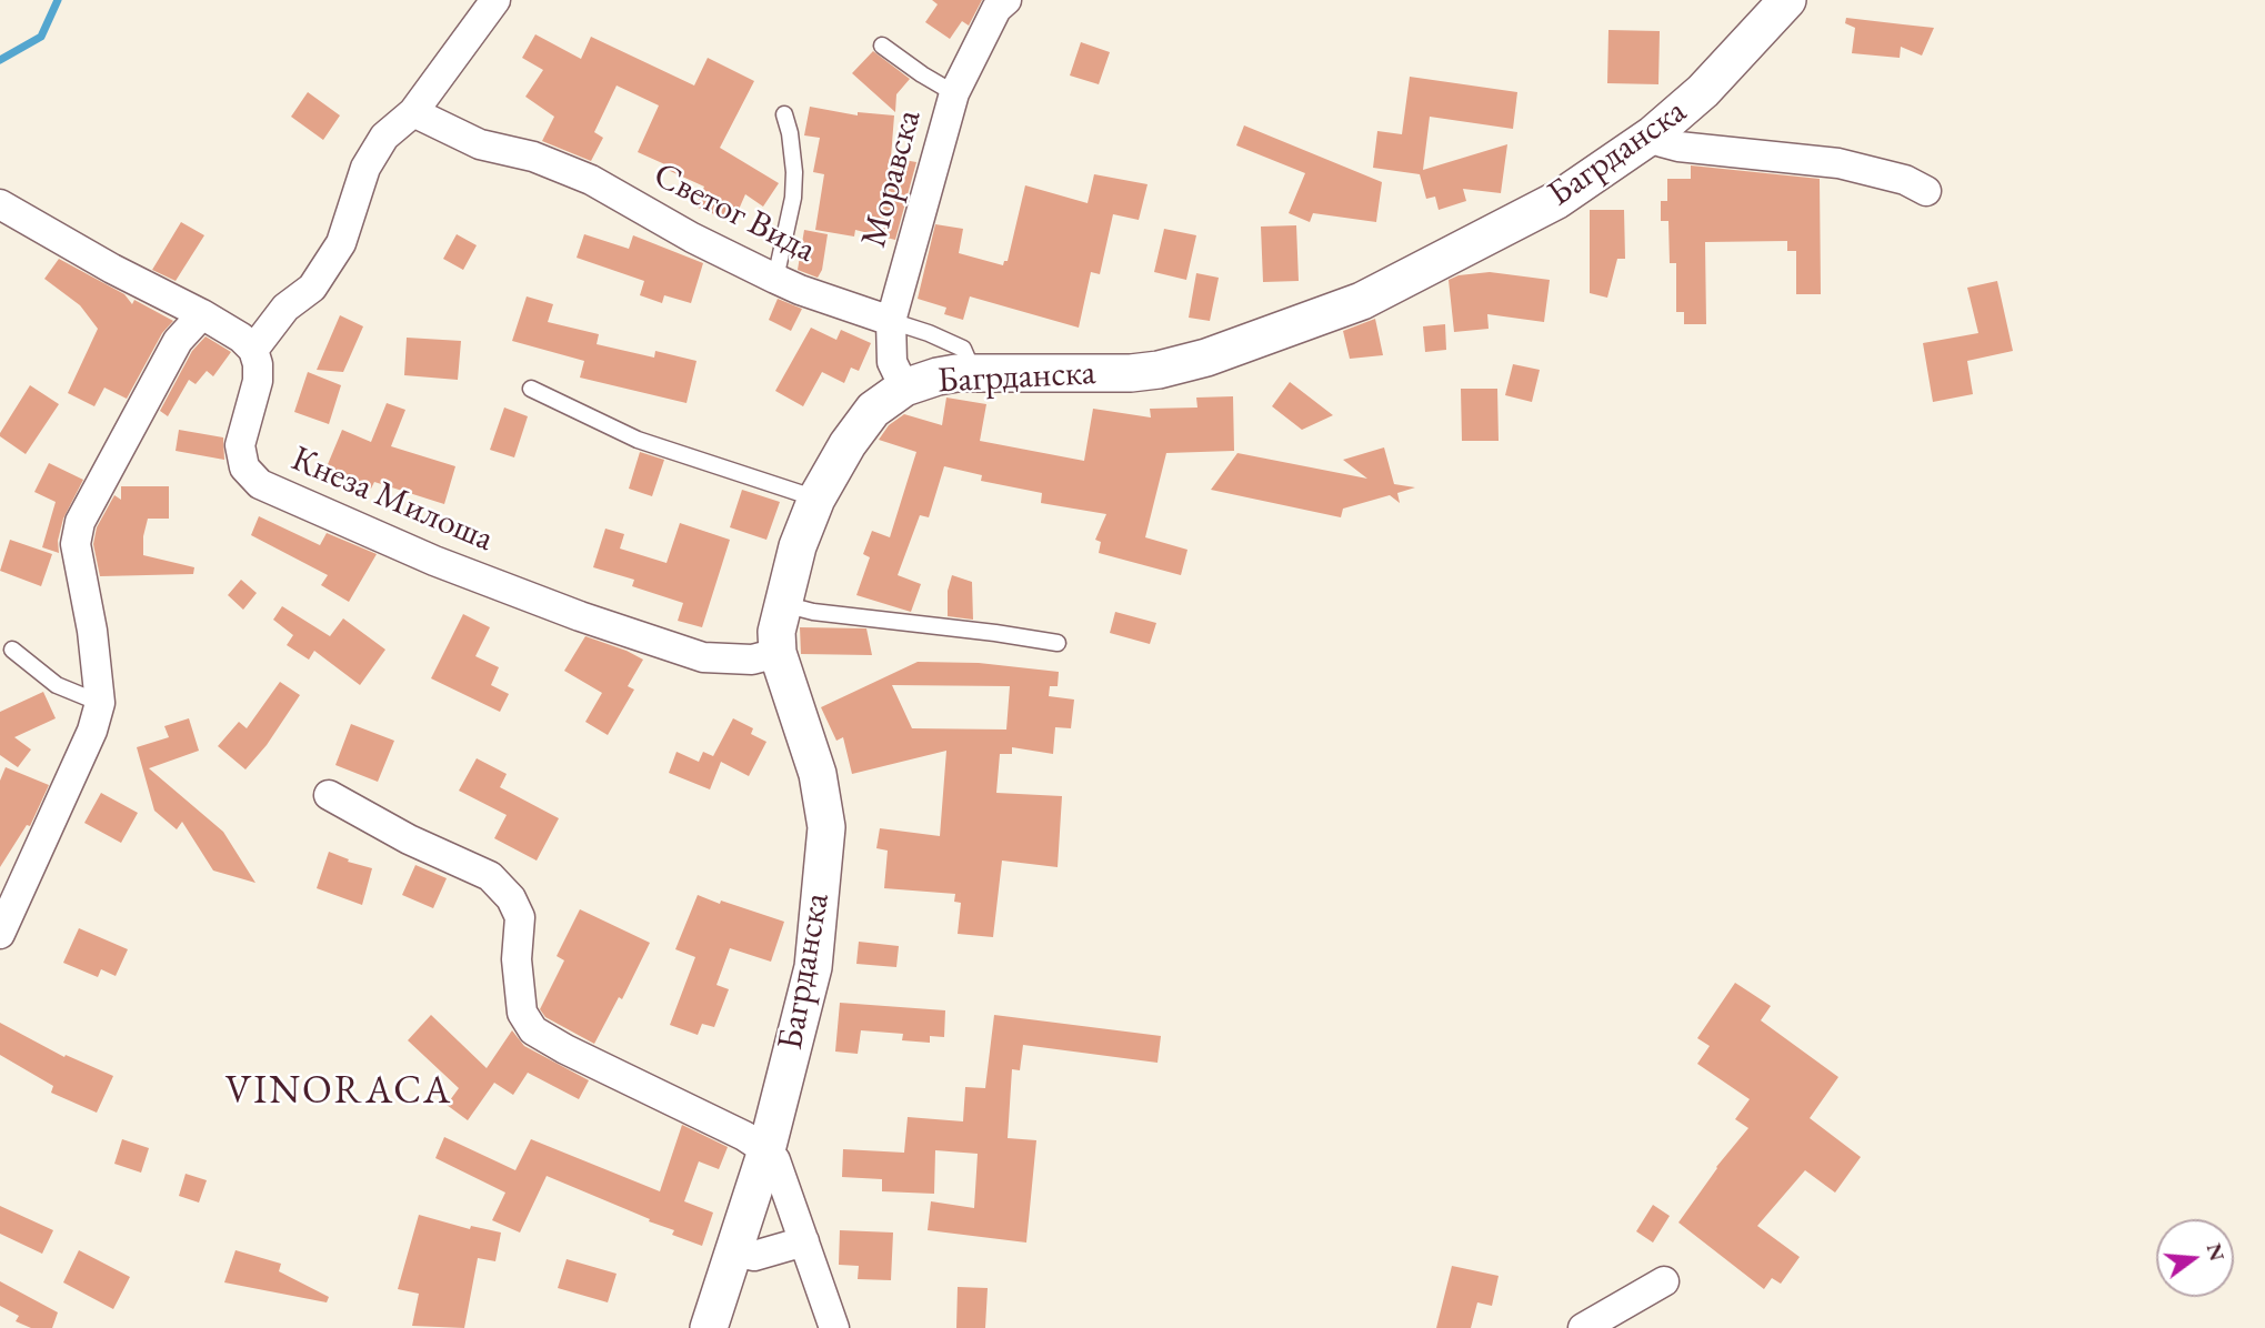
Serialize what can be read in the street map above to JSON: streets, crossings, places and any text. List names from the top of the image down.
{
  "streets": {
    "street": [
      "Багрданска",
      "Моравска",
      "Светог Вида",
      "Кнеза Милоша"
    ]
  },
  "crossings": [
    ["Багрданска", "Моравска"],
    ["Багрданска", "Кнеза Милоша"],
    ["Моравска", "Светог Вида"]
  ],
  "districts": ["VINORACA"],
  "north": "right"
}
